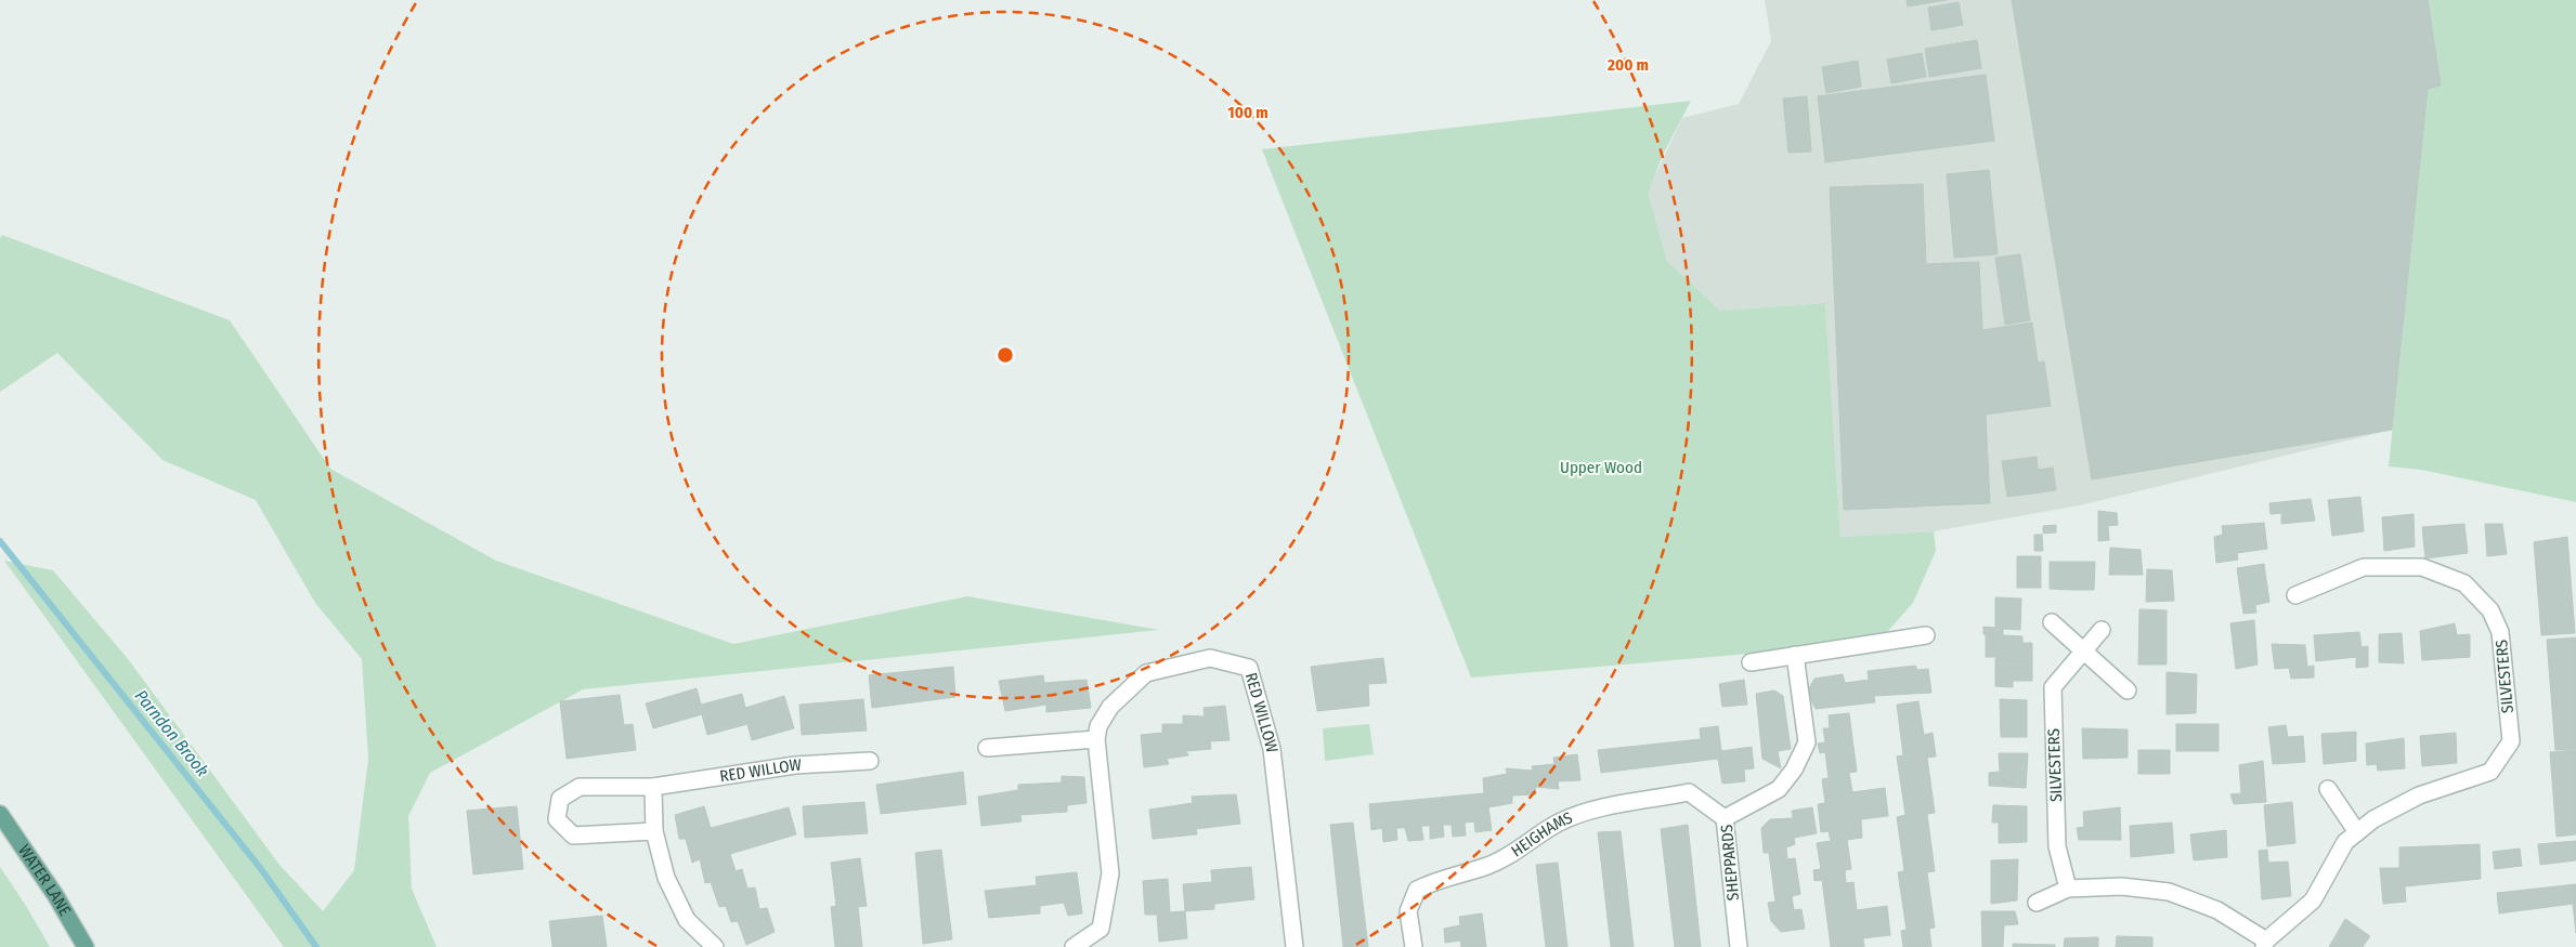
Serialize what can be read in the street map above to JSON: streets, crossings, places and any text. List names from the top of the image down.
{
  "streets": {
    "main road": ["WATER LANE"],
    "street": [
      "SILVESTERS",
      "RED WILLOW",
      "HEIGHAMS",
      "SHEPPARDS"
    ]
  },
  "crossings": [
    ["HEIGHAMS", "SHEPPARDS"]
  ],
  "water": ["Parndon Brook"],
  "parks": ["Upper Wood"],
  "rings": ["200 m", "100 m"]
}
